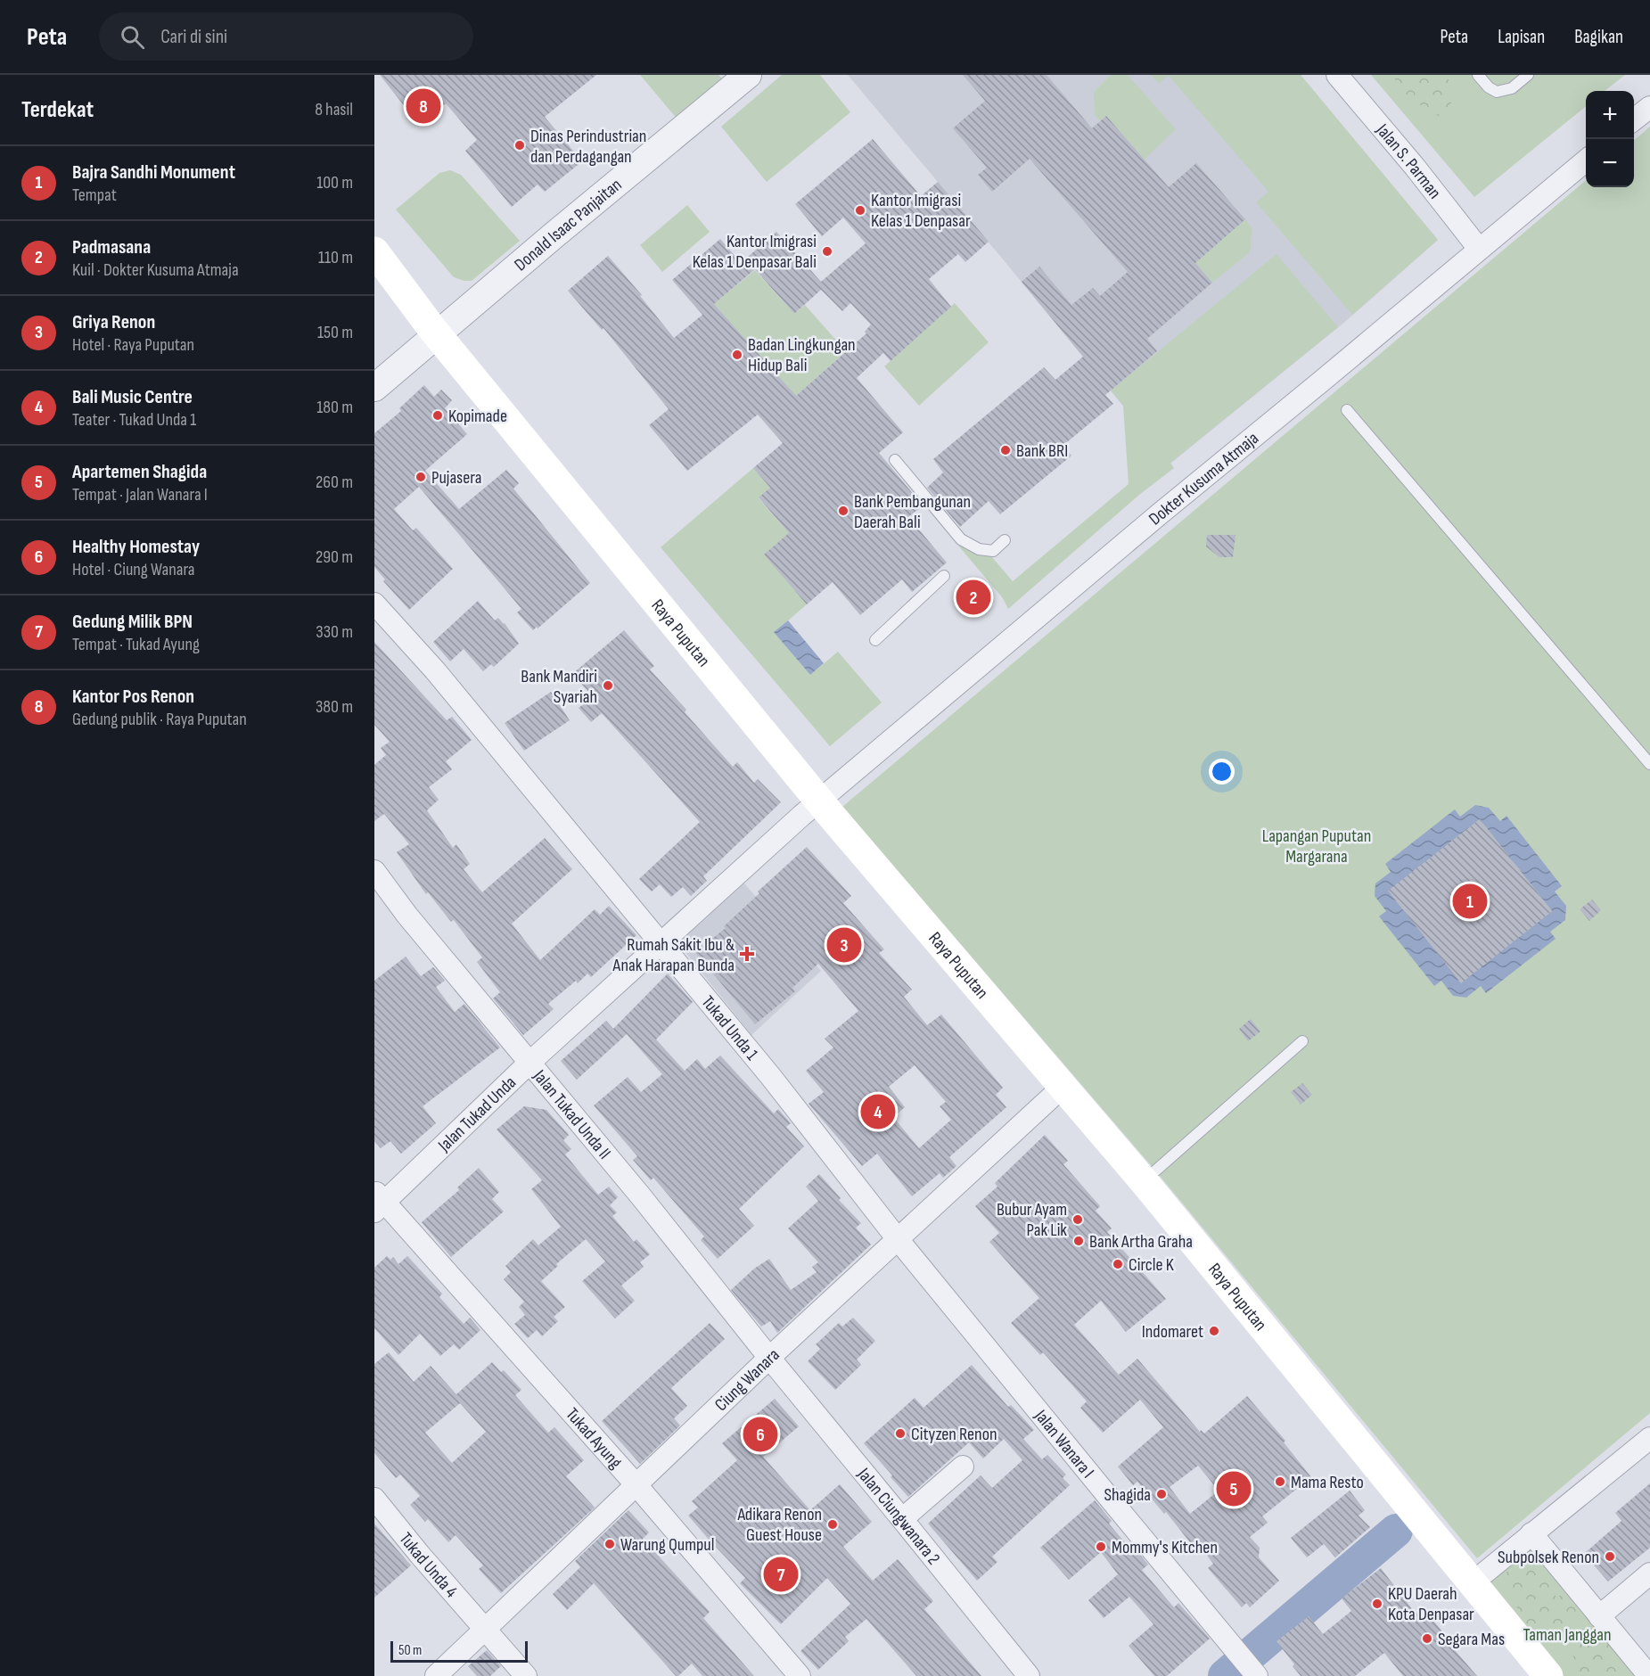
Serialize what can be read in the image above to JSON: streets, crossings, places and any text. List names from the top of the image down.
{
  "streets": {
    "main road": ["Raya Puputan"],
    "street": [
      "Jalan S. Parman",
      "Donald Isaac Panjaitan",
      "Dokter Kusuma Atmaja",
      "Tukad Unda 1",
      "Jalan Tukad Unda",
      "Jalan Tukad Unda II",
      "Ciung Wanara",
      "Tukad Ayung",
      "Jalan Wanara I",
      "Jalan Ciungwanara 2",
      "Tukad Unda 4"
    ]
  },
  "crossings": [
    ["Jalan S. Parman", "Dokter Kusuma Atmaja"],
    ["Donald Isaac Panjaitan", "Raya Puputan"],
    ["Dokter Kusuma Atmaja", "Raya Puputan"],
    ["Dokter Kusuma Atmaja", "Jalan Tukad Unda"],
    ["Raya Puputan", "Jalan Tukad Unda"],
    ["Raya Puputan", "Ciung Wanara"],
    ["Tukad Unda 1", "Jalan Tukad Unda"],
    ["Tukad Unda 1", "Ciung Wanara"],
    ["Tukad Unda 1", "Jalan Wanara I"],
    ["Jalan Tukad Unda", "Jalan Tukad Unda II"],
    ["Jalan Tukad Unda", "Tukad Ayung"],
    ["Jalan Tukad Unda II", "Ciung Wanara"],
    ["Jalan Tukad Unda II", "Jalan Ciungwanara 2"],
    ["Ciung Wanara", "Tukad Ayung"],
    ["Ciung Wanara", "Jalan Wanara I"],
    ["Ciung Wanara", "Jalan Ciungwanara 2"],
    ["Ciung Wanara", "Tukad Unda 4"]
  ],
  "parks": ["Lapangan Puputan Margarana", "Taman Janggan"],
  "places": {
    "other": [
      "Dinas Perindustrian dan Perdagangan",
      "Kantor Imigrasi Kelas 1 Denpasar",
      "Kantor Imigrasi Kelas 1 Denpasar Bali",
      "Badan Lingkungan Hidup Bali",
      "Kopimade",
      "Bank BRI",
      "Pujasera",
      "Bank Pembangunan Daerah Bali",
      "Bank Mandiri Syariah",
      "Bubur Ayam Pak Lik",
      "Bank Artha Graha",
      "Circle K",
      "Indomaret",
      "Cityzen Renon",
      "Mama Resto",
      "Shagida",
      "Adikara Renon Guest House",
      "Warung Qumpul",
      "Mommy's Kitchen",
      "Subpolsek Renon",
      "KPU Daerah Kota Denpasar",
      "Segara Mas"
    ],
    "health": ["Rumah Sakit Ibu & Anak Harapan Bunda"]
  },
  "scale_bar": "50 m",
  "page": {
    "header": "Peta",
    "search": "Cari di sini",
    "nav": ["Peta", "Lapisan", "Bagikan"],
    "heading": ["Terdekat", "8 hasil"],
    "pins": [
      "8",
      "2",
      "1",
      "3",
      "4",
      "6",
      "5",
      "7"
    ],
    "map_buttons": ["+", "−"],
    "list": [
      {
        "mark": "1",
        "name": "Bajra Sandhi Monument",
        "note": "Tempat",
        "value": "100 m"
      },
      {
        "mark": "2",
        "name": "Padmasana",
        "note": "Kuil · Dokter Kusuma Atmaja",
        "value": "110 m"
      },
      {
        "mark": "3",
        "name": "Griya Renon",
        "note": "Hotel · Raya Puputan",
        "value": "150 m"
      },
      {
        "mark": "4",
        "name": "Bali Music Centre",
        "note": "Teater · Tukad Unda 1",
        "value": "180 m"
      },
      {
        "mark": "5",
        "name": "Apartemen Shagida",
        "note": "Tempat · Jalan Wanara I",
        "value": "260 m"
      },
      {
        "mark": "6",
        "name": "Healthy Homestay",
        "note": "Hotel · Ciung Wanara",
        "value": "290 m"
      },
      {
        "mark": "7",
        "name": "Gedung Milik BPN",
        "note": "Tempat · Tukad Ayung",
        "value": "330 m"
      },
      {
        "mark": "8",
        "name": "Kantor Pos Renon",
        "note": "Gedung publik · Raya Puputan",
        "value": "380 m"
      }
    ],
    "scale": "50 m"
  }
}
